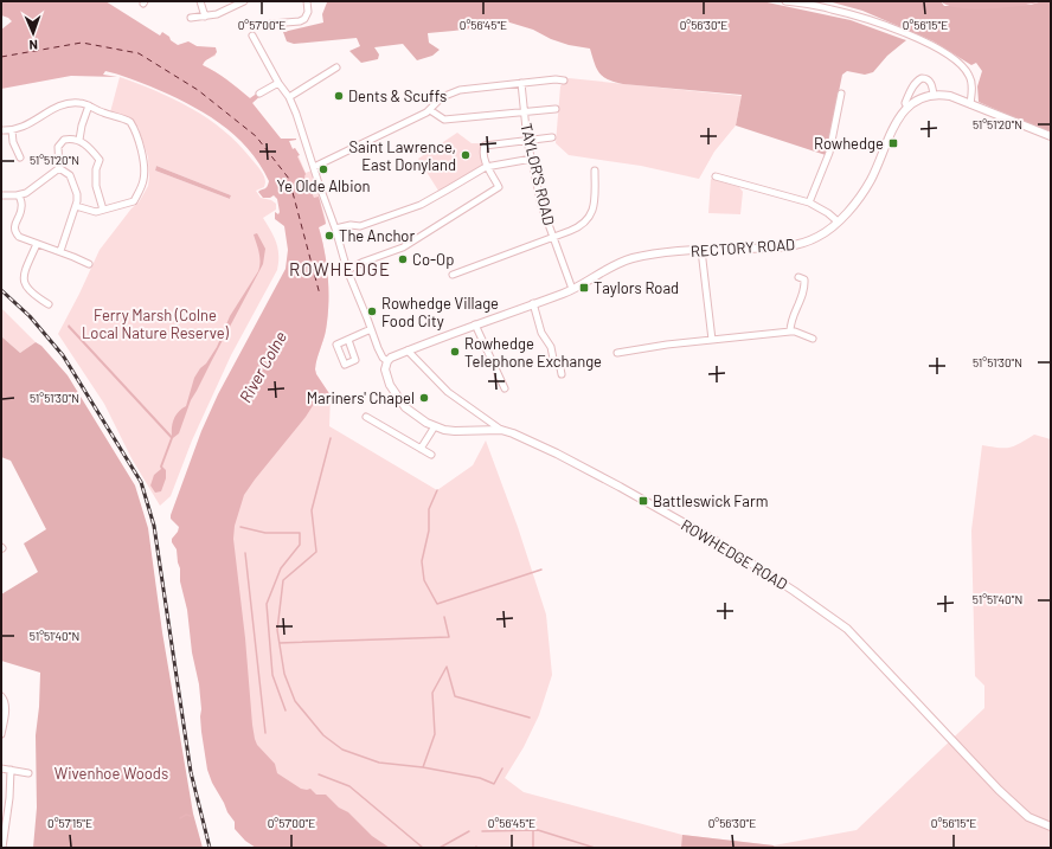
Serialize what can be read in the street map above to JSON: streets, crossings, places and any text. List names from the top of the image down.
{
  "streets": {
    "street": ["TAYLOR'S ROAD", "RECTORY ROAD", "ROWHEDGE ROAD"]
  },
  "crossings": [
    ["TAYLOR'S ROAD", "RECTORY ROAD"],
    ["RECTORY ROAD", "ROWHEDGE ROAD"]
  ],
  "districts": ["ROWHEDGE"],
  "water": ["River Colne"],
  "parks": ["Ferry Marsh (Colne Local Nature Reserve)", "Wivenhoe Woods"],
  "places": {
    "other": [
      "Dents & Scuffs",
      "Saint Lawrence, East Donyland",
      "Ye Olde Albion",
      "The Anchor",
      "Co-Op",
      "Rowhedge Village Food City",
      "Rowhedge Telephone Exchange",
      "Mariners' Chapel"
    ],
    "transit": ["Rowhedge", "Taylors Road", "Battleswick Farm"]
  },
  "north": "bottom",
  "coordinates": [
    "0°57'00\"E",
    "0°56'45\"E",
    "0°56'30\"E",
    "0°56'15\"E",
    "51°51'20\"N",
    "51°51'30\"N",
    "51°51'40\"N",
    "0°57'15\"E"
  ]
}
